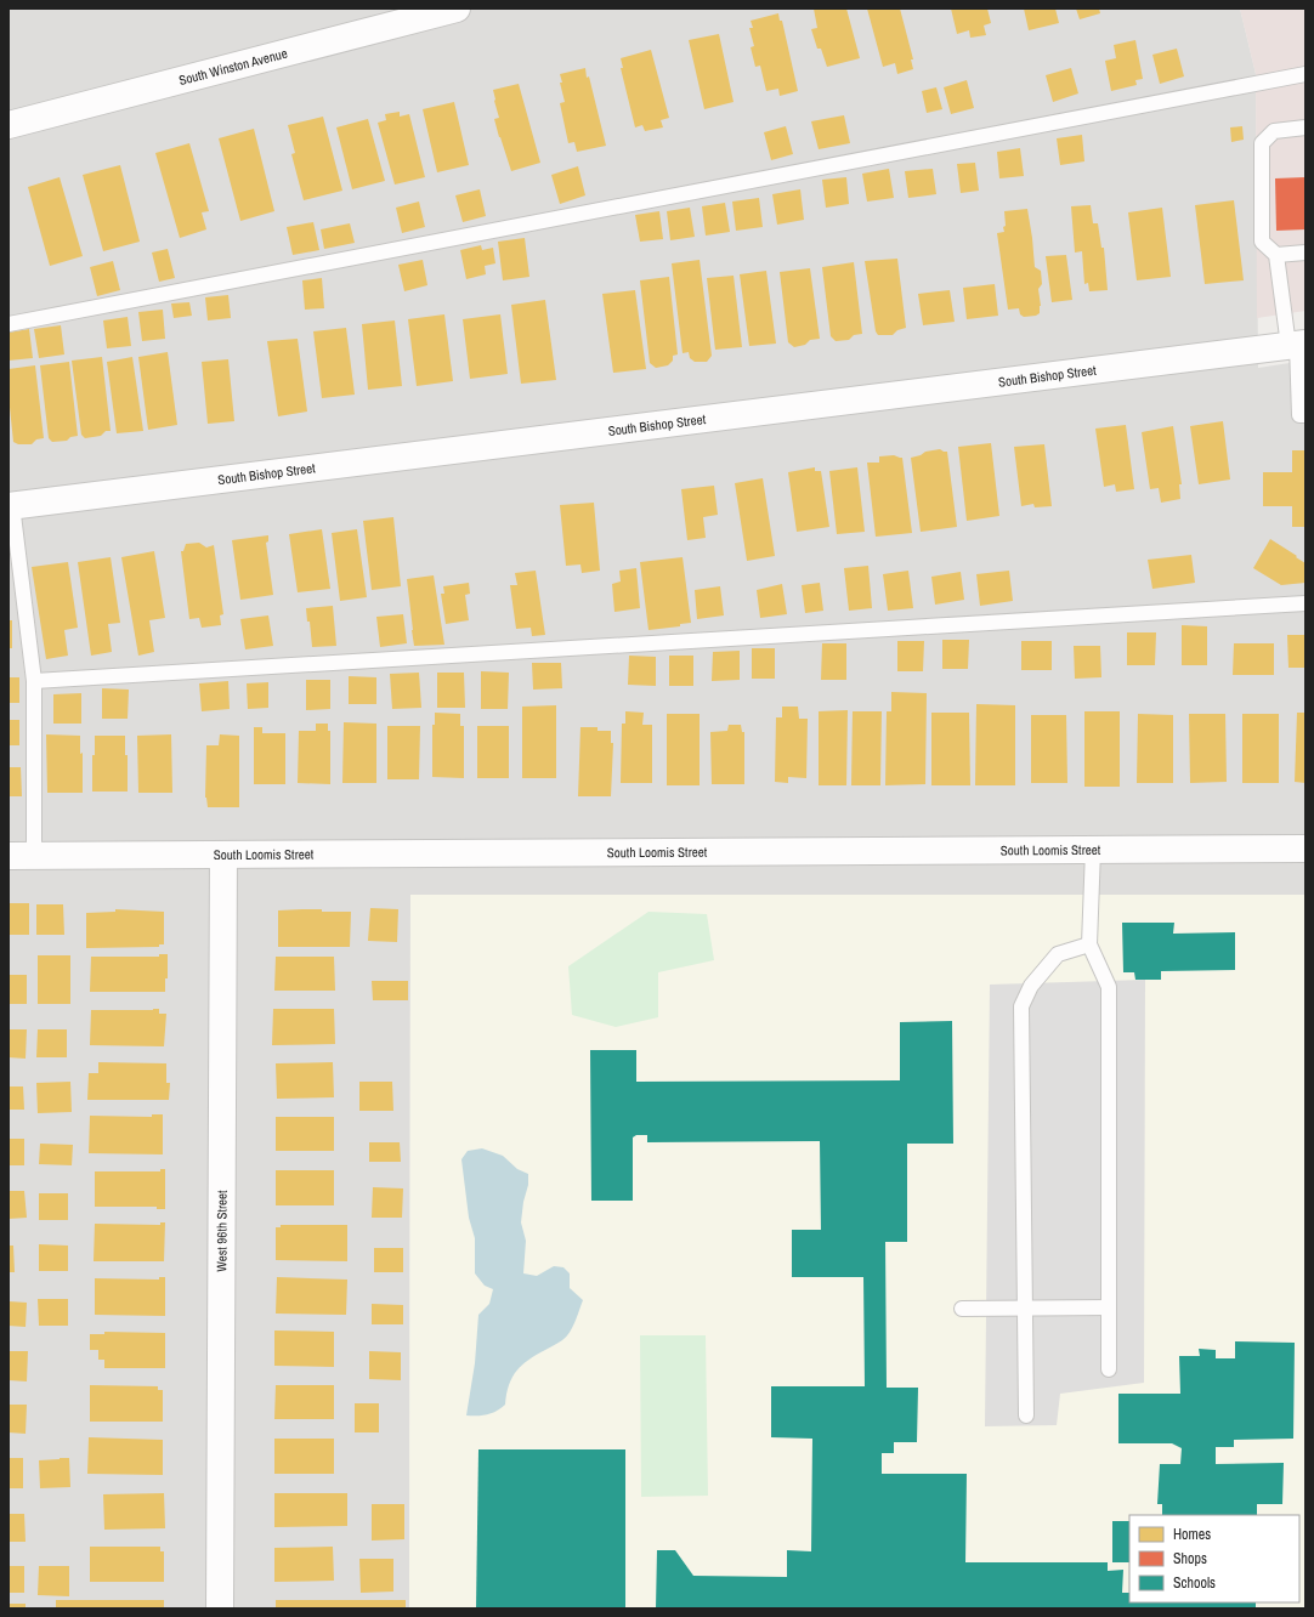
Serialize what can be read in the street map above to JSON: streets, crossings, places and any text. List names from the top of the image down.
{
  "streets": {
    "street": [
      "South Winston Avenue",
      "South Bishop Street",
      "South Loomis Street",
      "West 96th Street"
    ]
  },
  "crossings": [
    ["South Loomis Street", "West 96th Street"]
  ],
  "legend": ["Homes", "Shops", "Schools"]
}
